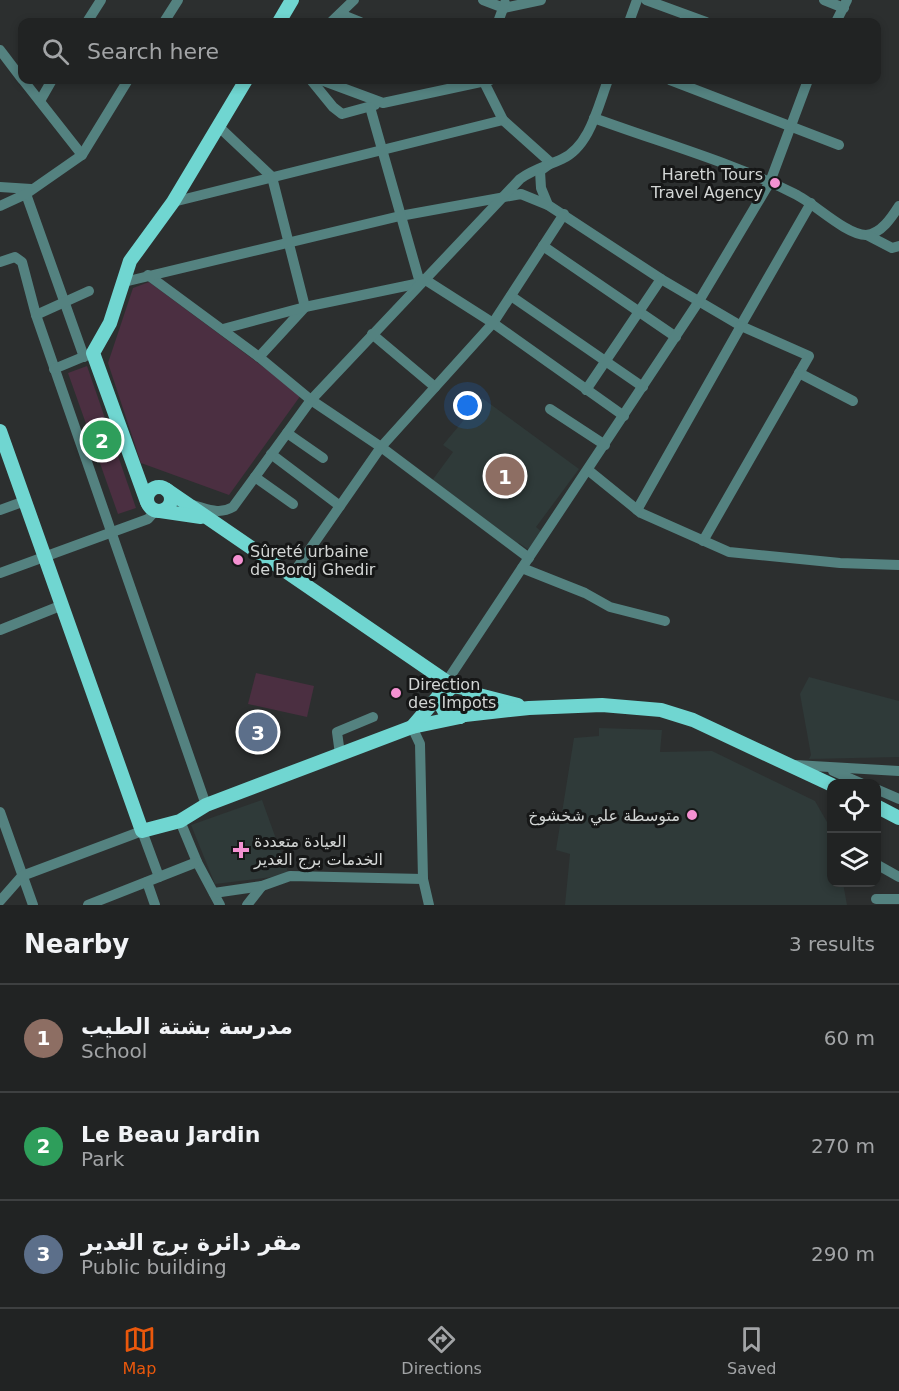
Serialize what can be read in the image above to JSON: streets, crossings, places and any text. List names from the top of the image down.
{
  "places": {
    "other": [
      "Hareth Tours Travel Agency",
      "Sûreté urbaine de Bordj Ghedir",
      "Direction des Impots",
      "متوسطة علي شخشوخ"
    ],
    "health": ["العيادة متعددة الخدمات برج الغدير"]
  },
  "page": {
    "search": "Search here",
    "pins": ["2", "1", "3"],
    "heading": ["Nearby", "3 results"],
    "list": [
      {
        "mark": "1",
        "name": "مدرسة بشتة الطيب",
        "note": "School",
        "value": "60 m"
      },
      {
        "mark": "2",
        "name": "Le Beau Jardin",
        "note": "Park",
        "value": "270 m"
      },
      {
        "mark": "3",
        "name": "مقر دائرة برج الغدير",
        "note": "Public building",
        "value": "290 m"
      }
    ],
    "nav": ["Map", "Directions", "Saved"]
  }
}
